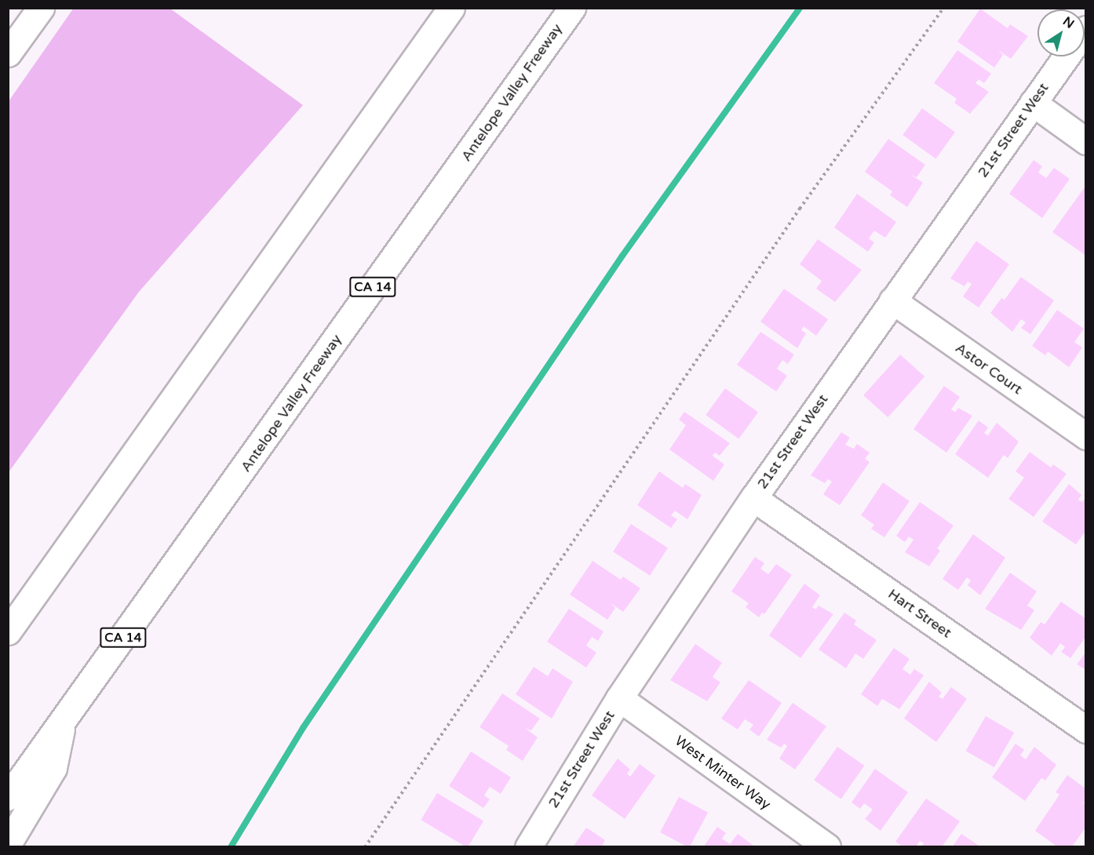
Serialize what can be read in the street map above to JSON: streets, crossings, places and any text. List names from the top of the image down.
{
  "streets": {
    "main road": [
      "Antelope Valley Freeway",
      "21st Street West",
      "CA 14",
      "Astor Court",
      "Hart Street",
      "West Minter Way"
    ]
  },
  "crossings": [
    ["21st Street West", "Astor Court"],
    ["21st Street West", "Hart Street"],
    ["21st Street West", "West Minter Way"]
  ],
  "north": "top right"
}
